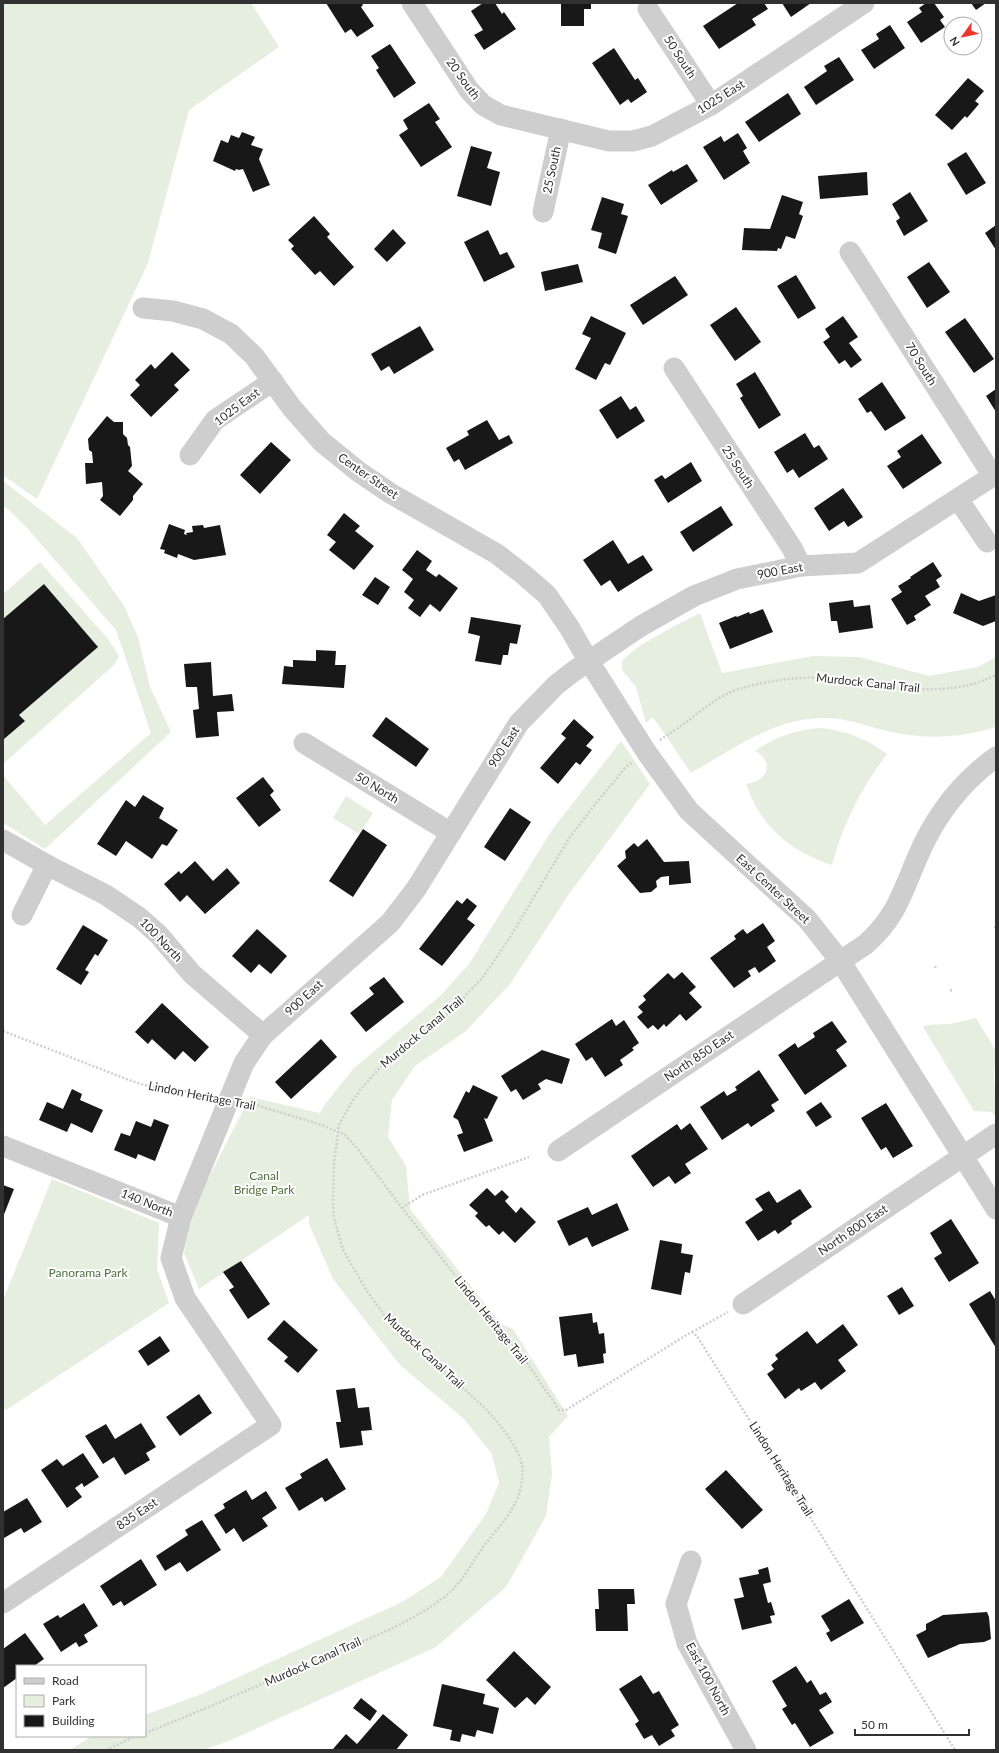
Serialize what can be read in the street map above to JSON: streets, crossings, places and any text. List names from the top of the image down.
{
  "streets": {
    "street": [
      "50 South",
      "20 South",
      "1025 East",
      "25 South",
      "70 South",
      "Center Street",
      "900 East",
      "50 North",
      "East Center Street",
      "100 North",
      "North 850 East",
      "140 North",
      "North 800 East",
      "835 East",
      "East 100 North"
    ],
    "path": ["Murdock Canal Trail", "Lindon Heritage Trail"]
  },
  "crossings": [
    ["50 South", "1025 East"],
    ["20 South", "1025 East"],
    ["20 South", "25 South"],
    ["1025 East", "25 South"],
    ["1025 East", "Center Street"],
    ["25 South", "900 East"],
    ["70 South", "900 East"],
    ["Center Street", "900 East"],
    ["Center Street", "East Center Street"],
    ["900 East", "50 North"],
    ["900 East", "East Center Street"],
    ["900 East", "100 North"],
    ["900 East", "Lindon Heritage Trail"],
    ["900 East", "140 North"],
    ["Murdock Canal Trail", "Lindon Heritage Trail"],
    ["East Center Street", "North 850 East"],
    ["East Center Street", "North 800 East"],
    ["140 North", "835 East"]
  ],
  "parks": ["Canal Bridge Park", "Panorama Park"],
  "legend": ["Road", "Park", "Building"],
  "scale_bar": "50 m",
  "north": "bottom left"
}
